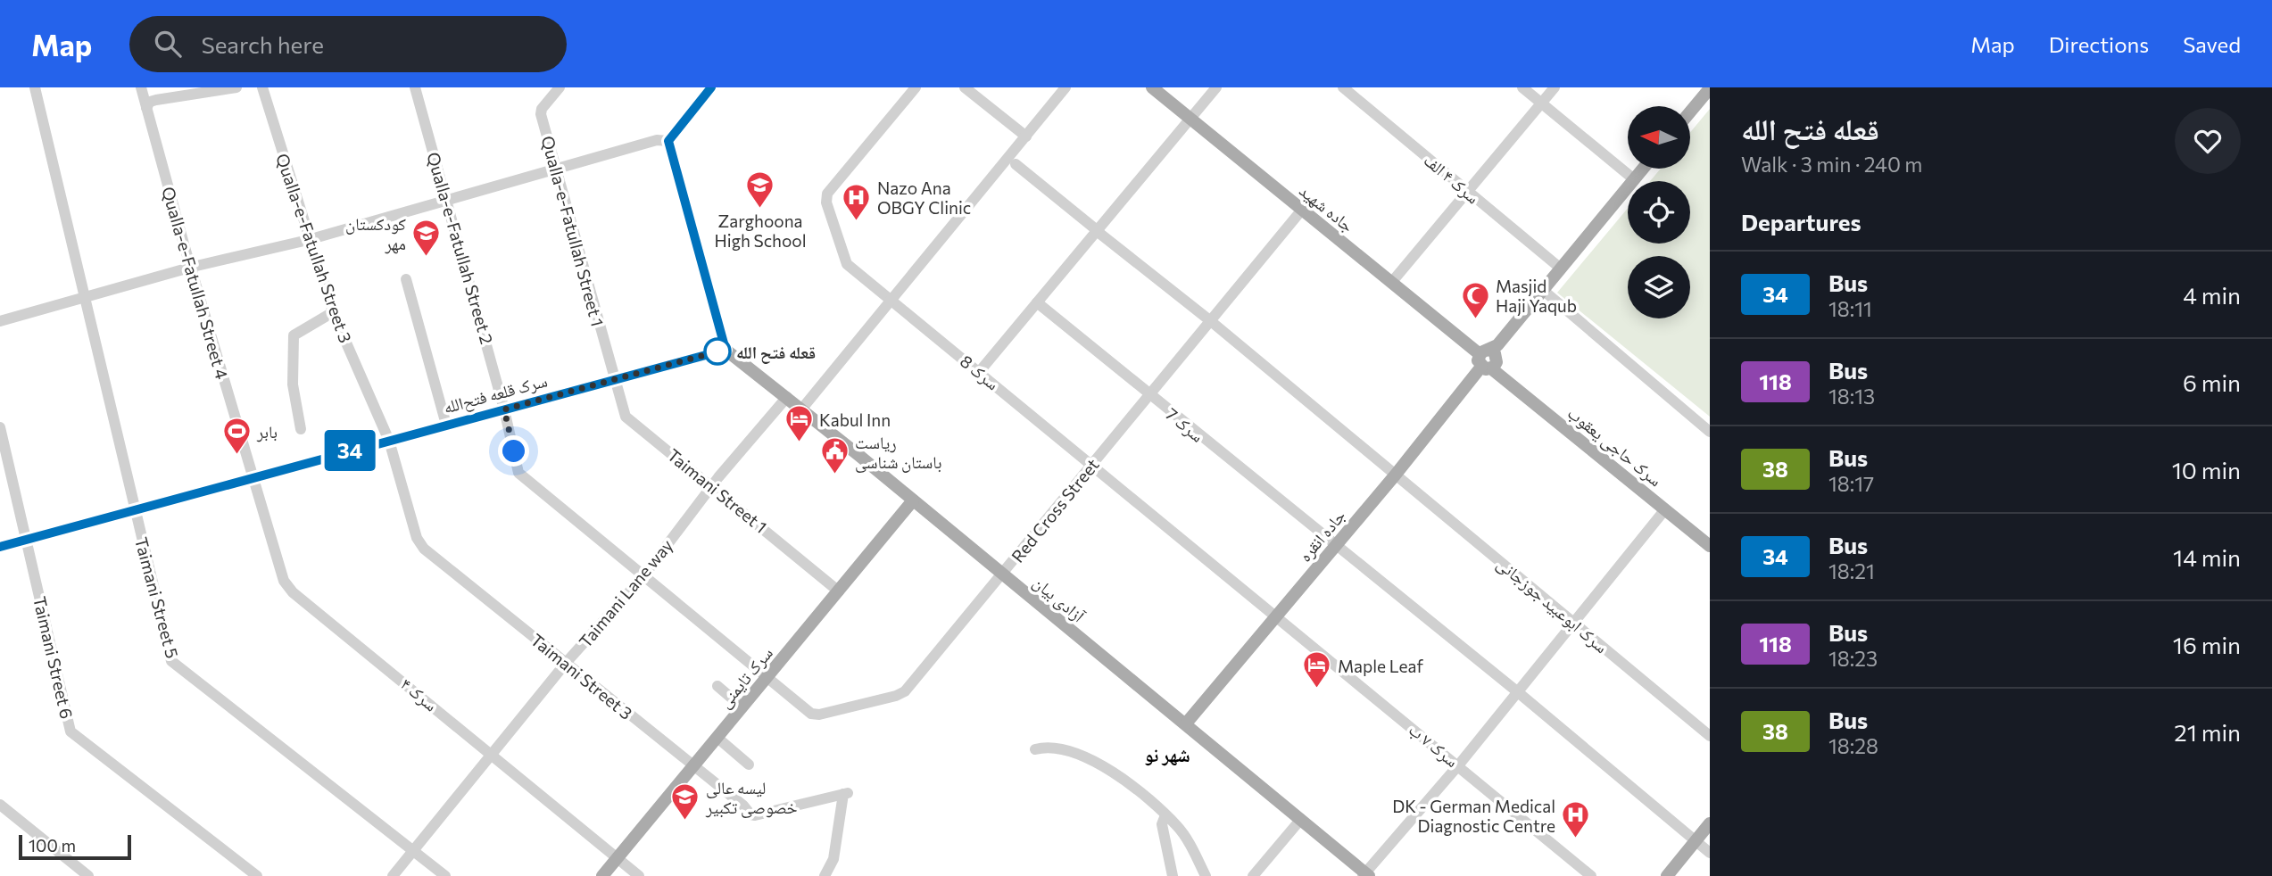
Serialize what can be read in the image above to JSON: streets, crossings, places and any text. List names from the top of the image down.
{
  "streets": {
    "main road": [
      "جاده شهید",
      "سرک قلعه فتح‌الله",
      "سرک حاجی یعقوب",
      "جاده انقره",
      "آزادی بیان",
      "سرک تایمنی"
    ],
    "street": [
      "سرک ۴ الف",
      "Qualla-e-Fatullah Street 1",
      "Qualla-e-Fatullah Street 3",
      "Qualla-e-Fatullah Street 2",
      "Qualla-e-Fatullah Street 4",
      "سرک 8",
      "سرک 7",
      "Taimani Street 1",
      "Red Cross Street",
      "Taimani Lane way",
      "Taimani Street 5",
      "سرک ابوعبید جوزجانی",
      "Taimani Street 6",
      "Taimani Street 3",
      "سرک ۴",
      "سرک ۷ ب"
    ]
  },
  "crossings": [
    ["سرک ۴ الف", "جاده انقره"],
    ["جاده شهید", "سرک حاجی یعقوب"],
    ["جاده شهید", "Red Cross Street"],
    ["جاده شهید", "جاده انقره"],
    ["Qualla-e-Fatullah Street 1", "سرک قلعه فتح‌الله"],
    ["Qualla-e-Fatullah Street 1", "Taimani Street 1"],
    ["Qualla-e-Fatullah Street 3", "سرک قلعه فتح‌الله"],
    ["Qualla-e-Fatullah Street 3", "Taimani Street 3"],
    ["Qualla-e-Fatullah Street 2", "سرک قلعه فتح‌الله"],
    ["Qualla-e-Fatullah Street 2", "Red Cross Street"],
    ["Qualla-e-Fatullah Street 2", "Taimani Lane way"],
    ["Qualla-e-Fatullah Street 4", "سرک قلعه فتح‌الله"],
    ["Qualla-e-Fatullah Street 4", "سرک ۴"],
    ["سرک 8", "Red Cross Street"],
    ["سرک 8", "جاده انقره"],
    ["سرک 8", "سرک ۷ ب"],
    ["سرک قلعه فتح‌الله", "Taimani Street 1"],
    ["سرک قلعه فتح‌الله", "Taimani Street 5"],
    ["سرک قلعه فتح‌الله", "آزادی بیان"],
    ["سرک قلعه فتح‌الله", "Taimani Street 6"],
    ["سرک قلعه فتح‌الله", "Taimani Street 3"],
    ["سرک قلعه فتح‌الله", "سرک ۴"],
    ["سرک 7", "Red Cross Street"],
    ["سرک 7", "جاده انقره"],
    ["سرک حاجی یعقوب", "جاده انقره"],
    ["Taimani Street 1", "Taimani Lane way"],
    ["Taimani Street 1", "سرک تایمنی"],
    ["Red Cross Street", "Taimani Lane way"],
    ["Red Cross Street", "آزادی بیان"],
    ["Red Cross Street", "سرک ابوعبید جوزجانی"],
    ["Red Cross Street", "سرک تایمنی"],
    ["جاده انقره", "آزادی بیان"],
    ["جاده انقره", "سرک ابوعبید جوزجانی"],
    ["جاده انقره", "سرک ۷ ب"],
    ["Taimani Lane way", "Taimani Street 5"],
    ["Taimani Lane way", "آزادی بیان"],
    ["Taimani Lane way", "Taimani Street 3"],
    ["Taimani Lane way", "سرک ۴"],
    ["آزادی بیان", "سرک تایمنی"],
    ["Taimani Street 3", "سرک تایمنی"],
    ["سرک تایمنی", "سرک ۴"]
  ],
  "districts": ["شهر نو"],
  "places": {
    "school or university": ["Zarghoona High School", "کودکستان مهر", "لیسه عالی خصوصی تکبیر"],
    "hospital": ["Nazo Ana OBGY Clinic", "DK - German Medical Diagnostic Centre"],
    "mosque": ["Masjid Haji Yaqub"],
    "other": ["قعله فتح الله"],
    "hotel": ["Kabul Inn", "Maple Leaf"],
    "sports": ["بابر"],
    "public building": ["ریاست باستان شناسی"]
  },
  "lines": ["bus line 34"],
  "scale_bar": "100 m",
  "north": "left",
  "page": {
    "header": "Map",
    "search": "Search here",
    "nav": ["Map", "Directions", "Saved"],
    "on_map": "34",
    "heading": [
      ["قعله فتح الله", "Walk · 3 min · 240 m"],
      "Departures"
    ],
    "list": [
      {
        "mark": "34",
        "name": "Bus",
        "note": "18:11",
        "value": "4 min"
      },
      {
        "mark": "118",
        "name": "Bus",
        "note": "18:13",
        "value": "6 min"
      },
      {
        "mark": "38",
        "name": "Bus",
        "note": "18:17",
        "value": "10 min"
      },
      {
        "mark": "34",
        "name": "Bus",
        "note": "18:21",
        "value": "14 min"
      },
      {
        "mark": "118",
        "name": "Bus",
        "note": "18:23",
        "value": "16 min"
      },
      {
        "mark": "38",
        "name": "Bus",
        "note": "18:28",
        "value": "21 min"
      }
    ],
    "scale": "100 m"
  }
}
